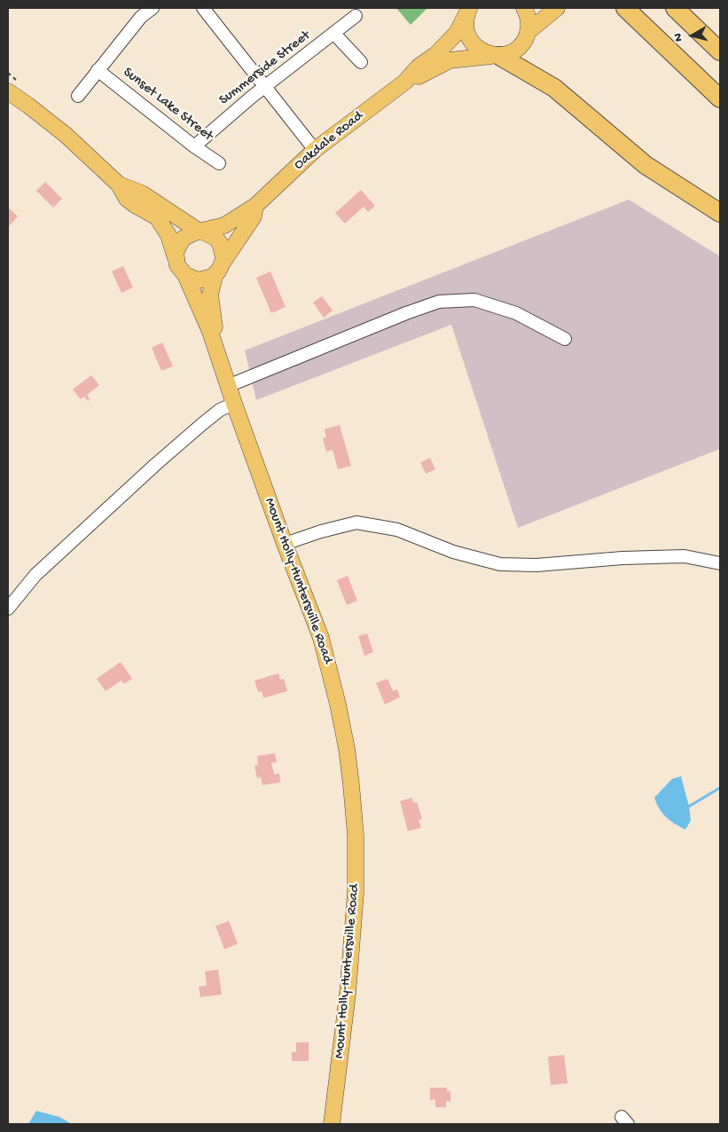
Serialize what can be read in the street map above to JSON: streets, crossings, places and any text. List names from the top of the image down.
{
  "streets": {
    "main road": ["Oakdale Road", "Mount Holly-Huntersville Road"],
    "street": ["Summerside Street", "Sunset Lake Street"]
  },
  "crossings": [
    ["Summerside Street", "Sunset Lake Street"],
    ["Oakdale Road", "Mount Holly-Huntersville Road"]
  ],
  "north": "left"
}
